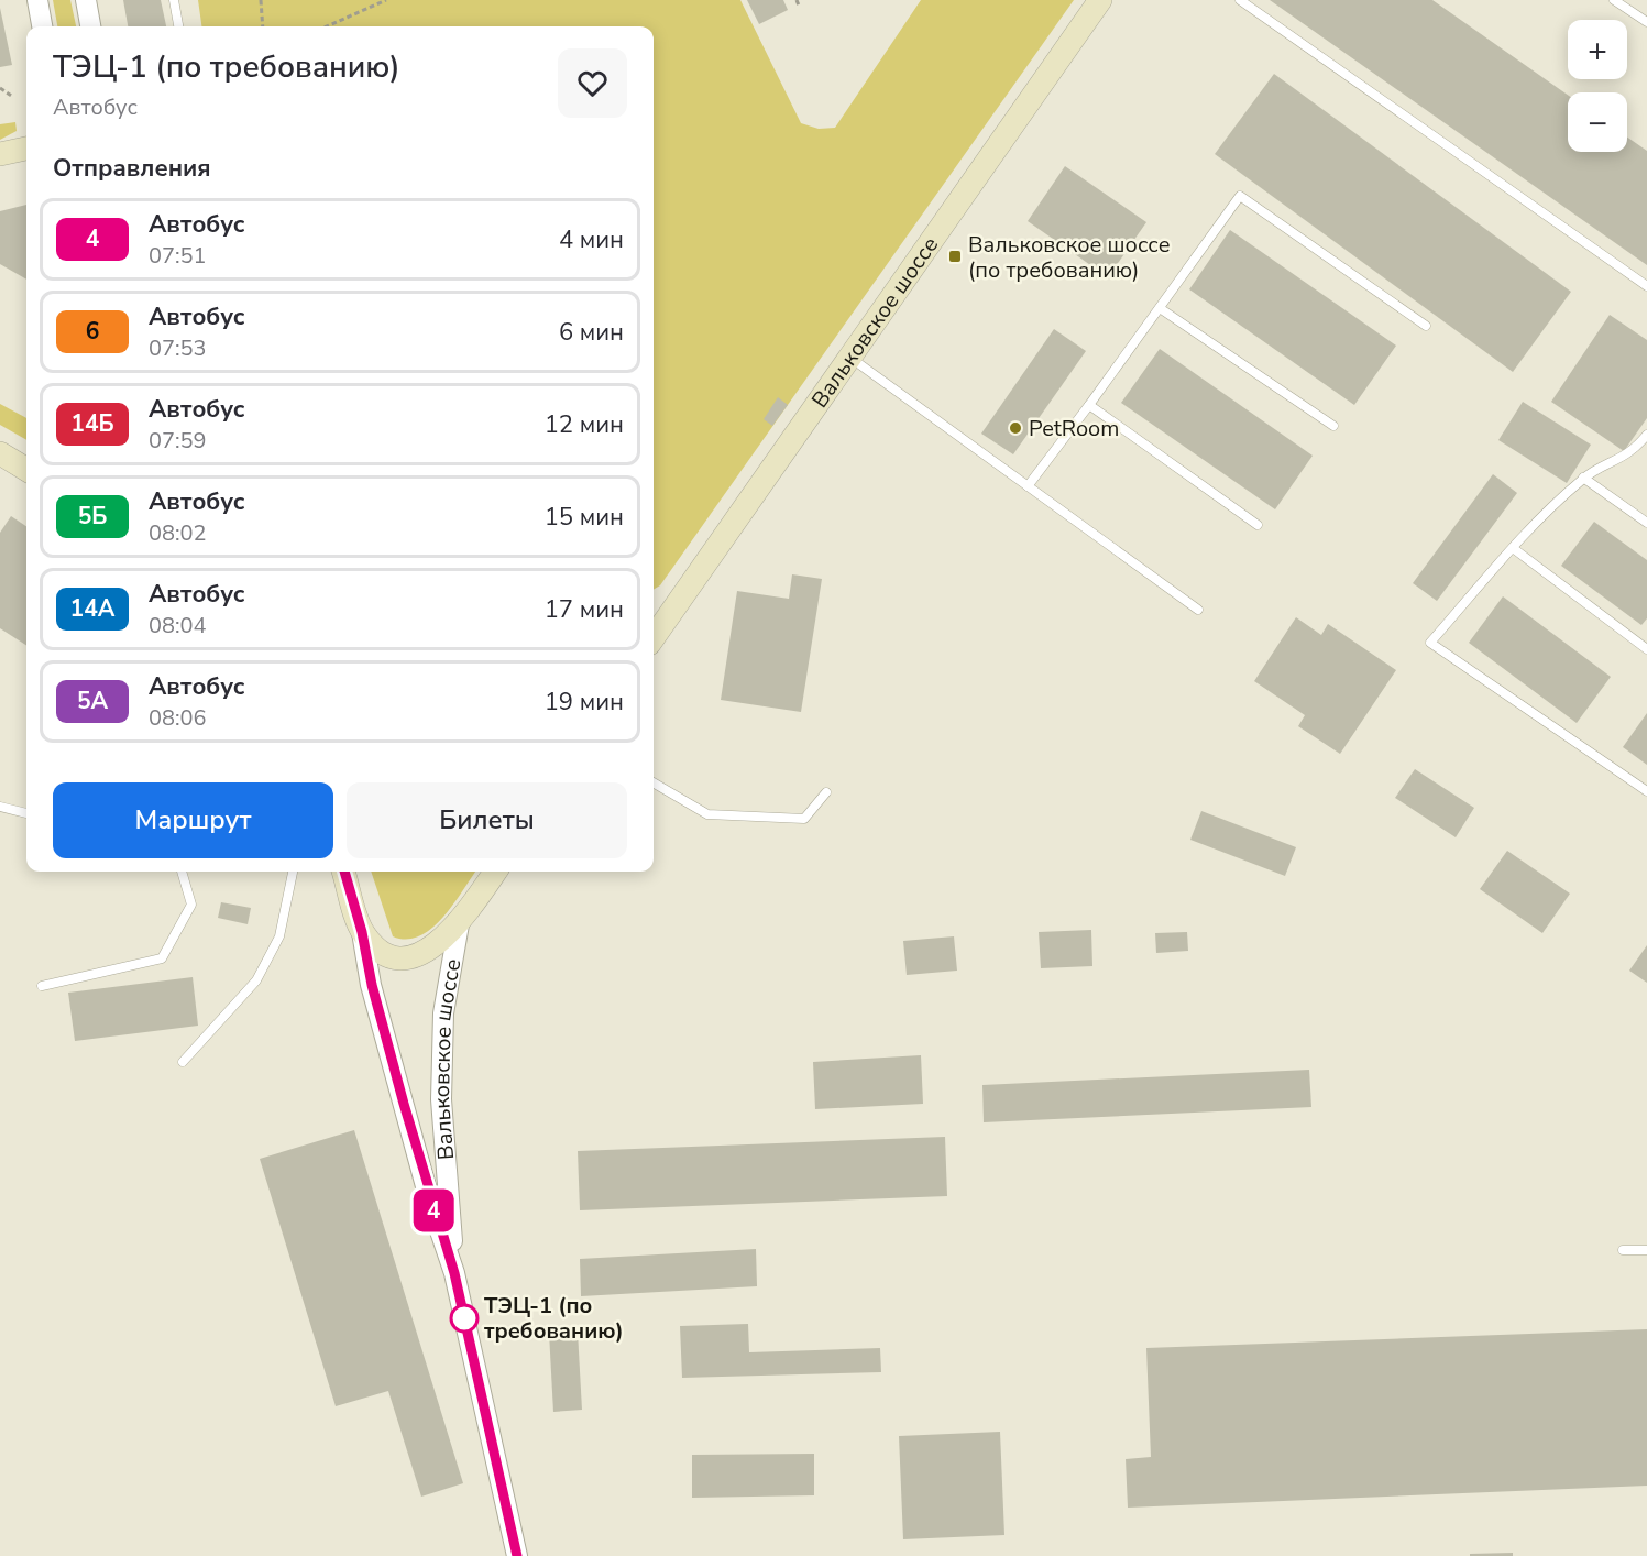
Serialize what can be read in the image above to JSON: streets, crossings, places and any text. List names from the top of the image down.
{
  "streets": {
    "main road": ["Вальковское шоссе"]
  },
  "places": {
    "transit": ["Вальковское шоссе (по требованию)"],
    "other": ["PetRoom", "ТЭЦ-1 (по требованию)"]
  },
  "lines": ["bus line 4"],
  "page": {
    "on_map": "4",
    "map_buttons": ["+", "−"],
    "heading": [
      ["ТЭЦ-1 (по требованию)", "Автобус"],
      "Отправления"
    ],
    "list": [
      {
        "mark": "4",
        "name": "Автобус",
        "note": "07:51",
        "value": "4 мин"
      },
      {
        "mark": "6",
        "name": "Автобус",
        "note": "07:53",
        "value": "6 мин"
      },
      {
        "mark": "14Б",
        "name": "Автобус",
        "note": "07:59",
        "value": "12 мин"
      },
      {
        "mark": "5Б",
        "name": "Автобус",
        "note": "08:02",
        "value": "15 мин"
      },
      {
        "mark": "14А",
        "name": "Автобус",
        "note": "08:04",
        "value": "17 мин"
      },
      {
        "mark": "5А",
        "name": "Автобус",
        "note": "08:06",
        "value": "19 мин"
      }
    ],
    "buttons": ["Маршрут", "Билеты"]
  }
}
